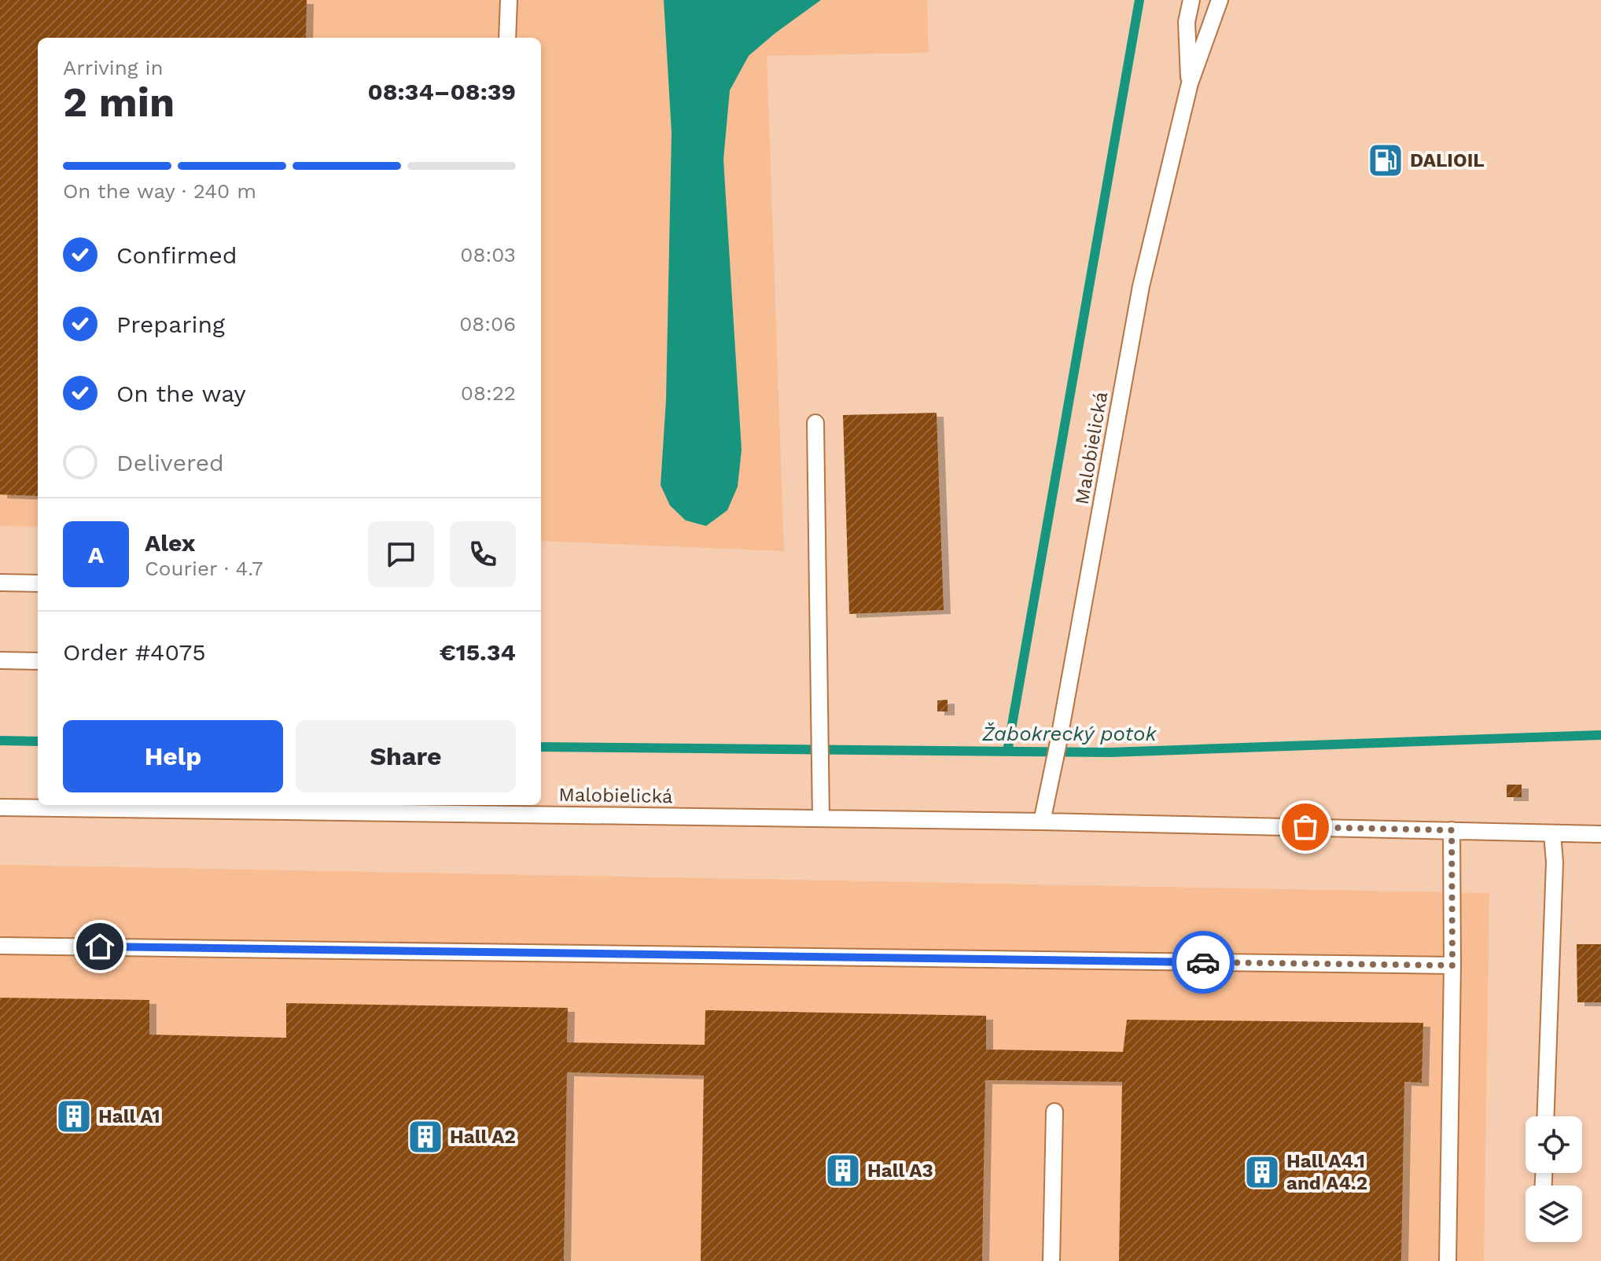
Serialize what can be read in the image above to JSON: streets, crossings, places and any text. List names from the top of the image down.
{
  "streets": {
    "lane": ["Malobielická"]
  },
  "water": ["Žabokrecký potok"],
  "places": {
    "fuel station": ["DALIOIL"],
    "building": [
      "Hall A1",
      "Hall A2",
      "Hall A3",
      "Hall A4.1 and A4.2"
    ]
  },
  "page": {
    "heading": ["2 min", "Arriving in", "08:34–08:39"],
    "panel": [
      "Alex",
      "Courier · 4.7",
      "Order #4075",
      "€15.34"
    ],
    "bar": "On the way · 240 m",
    "list": [
      ["Confirmed", "08:03"],
      ["Preparing", "08:06"],
      ["On the way", "08:22"],
      "Delivered"
    ],
    "round": "A",
    "buttons": ["Help", "Share"]
  }
}
